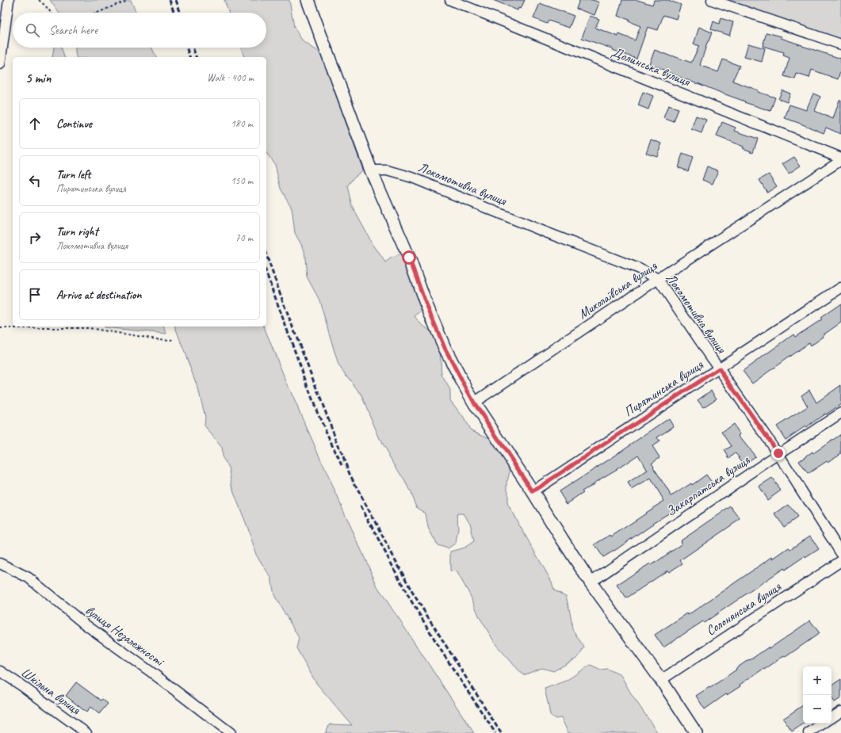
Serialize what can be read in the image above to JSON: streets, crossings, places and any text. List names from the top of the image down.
{
  "streets": {
    "street": [
      "Долинська вулиця",
      "Локомотивна вулиця",
      "Миколаївська вулиця",
      "Пирятинська вулиця",
      "Закарпатська вулиця",
      "Солонянська вулиця",
      "вулиця Незалежності",
      "Шкільна вулиця"
    ]
  },
  "crossings": [
    ["Локомотивна вулиця", "Миколаївська вулиця"],
    ["Локомотивна вулиця", "Пирятинська вулиця"],
    ["Локомотивна вулиця", "Закарпатська вулиця"]
  ],
  "page": {
    "search": "Search here",
    "heading": ["5 min", "Walk · 400 m"],
    "list": [
      ["Continue", "180 m"],
      ["Turn left", "Пирятинська вулиця", "150 m"],
      ["Turn right", "Локомотивна вулиця", "70 m"],
      "Arrive at destination"
    ],
    "map_buttons": ["+", "−"]
  }
}
